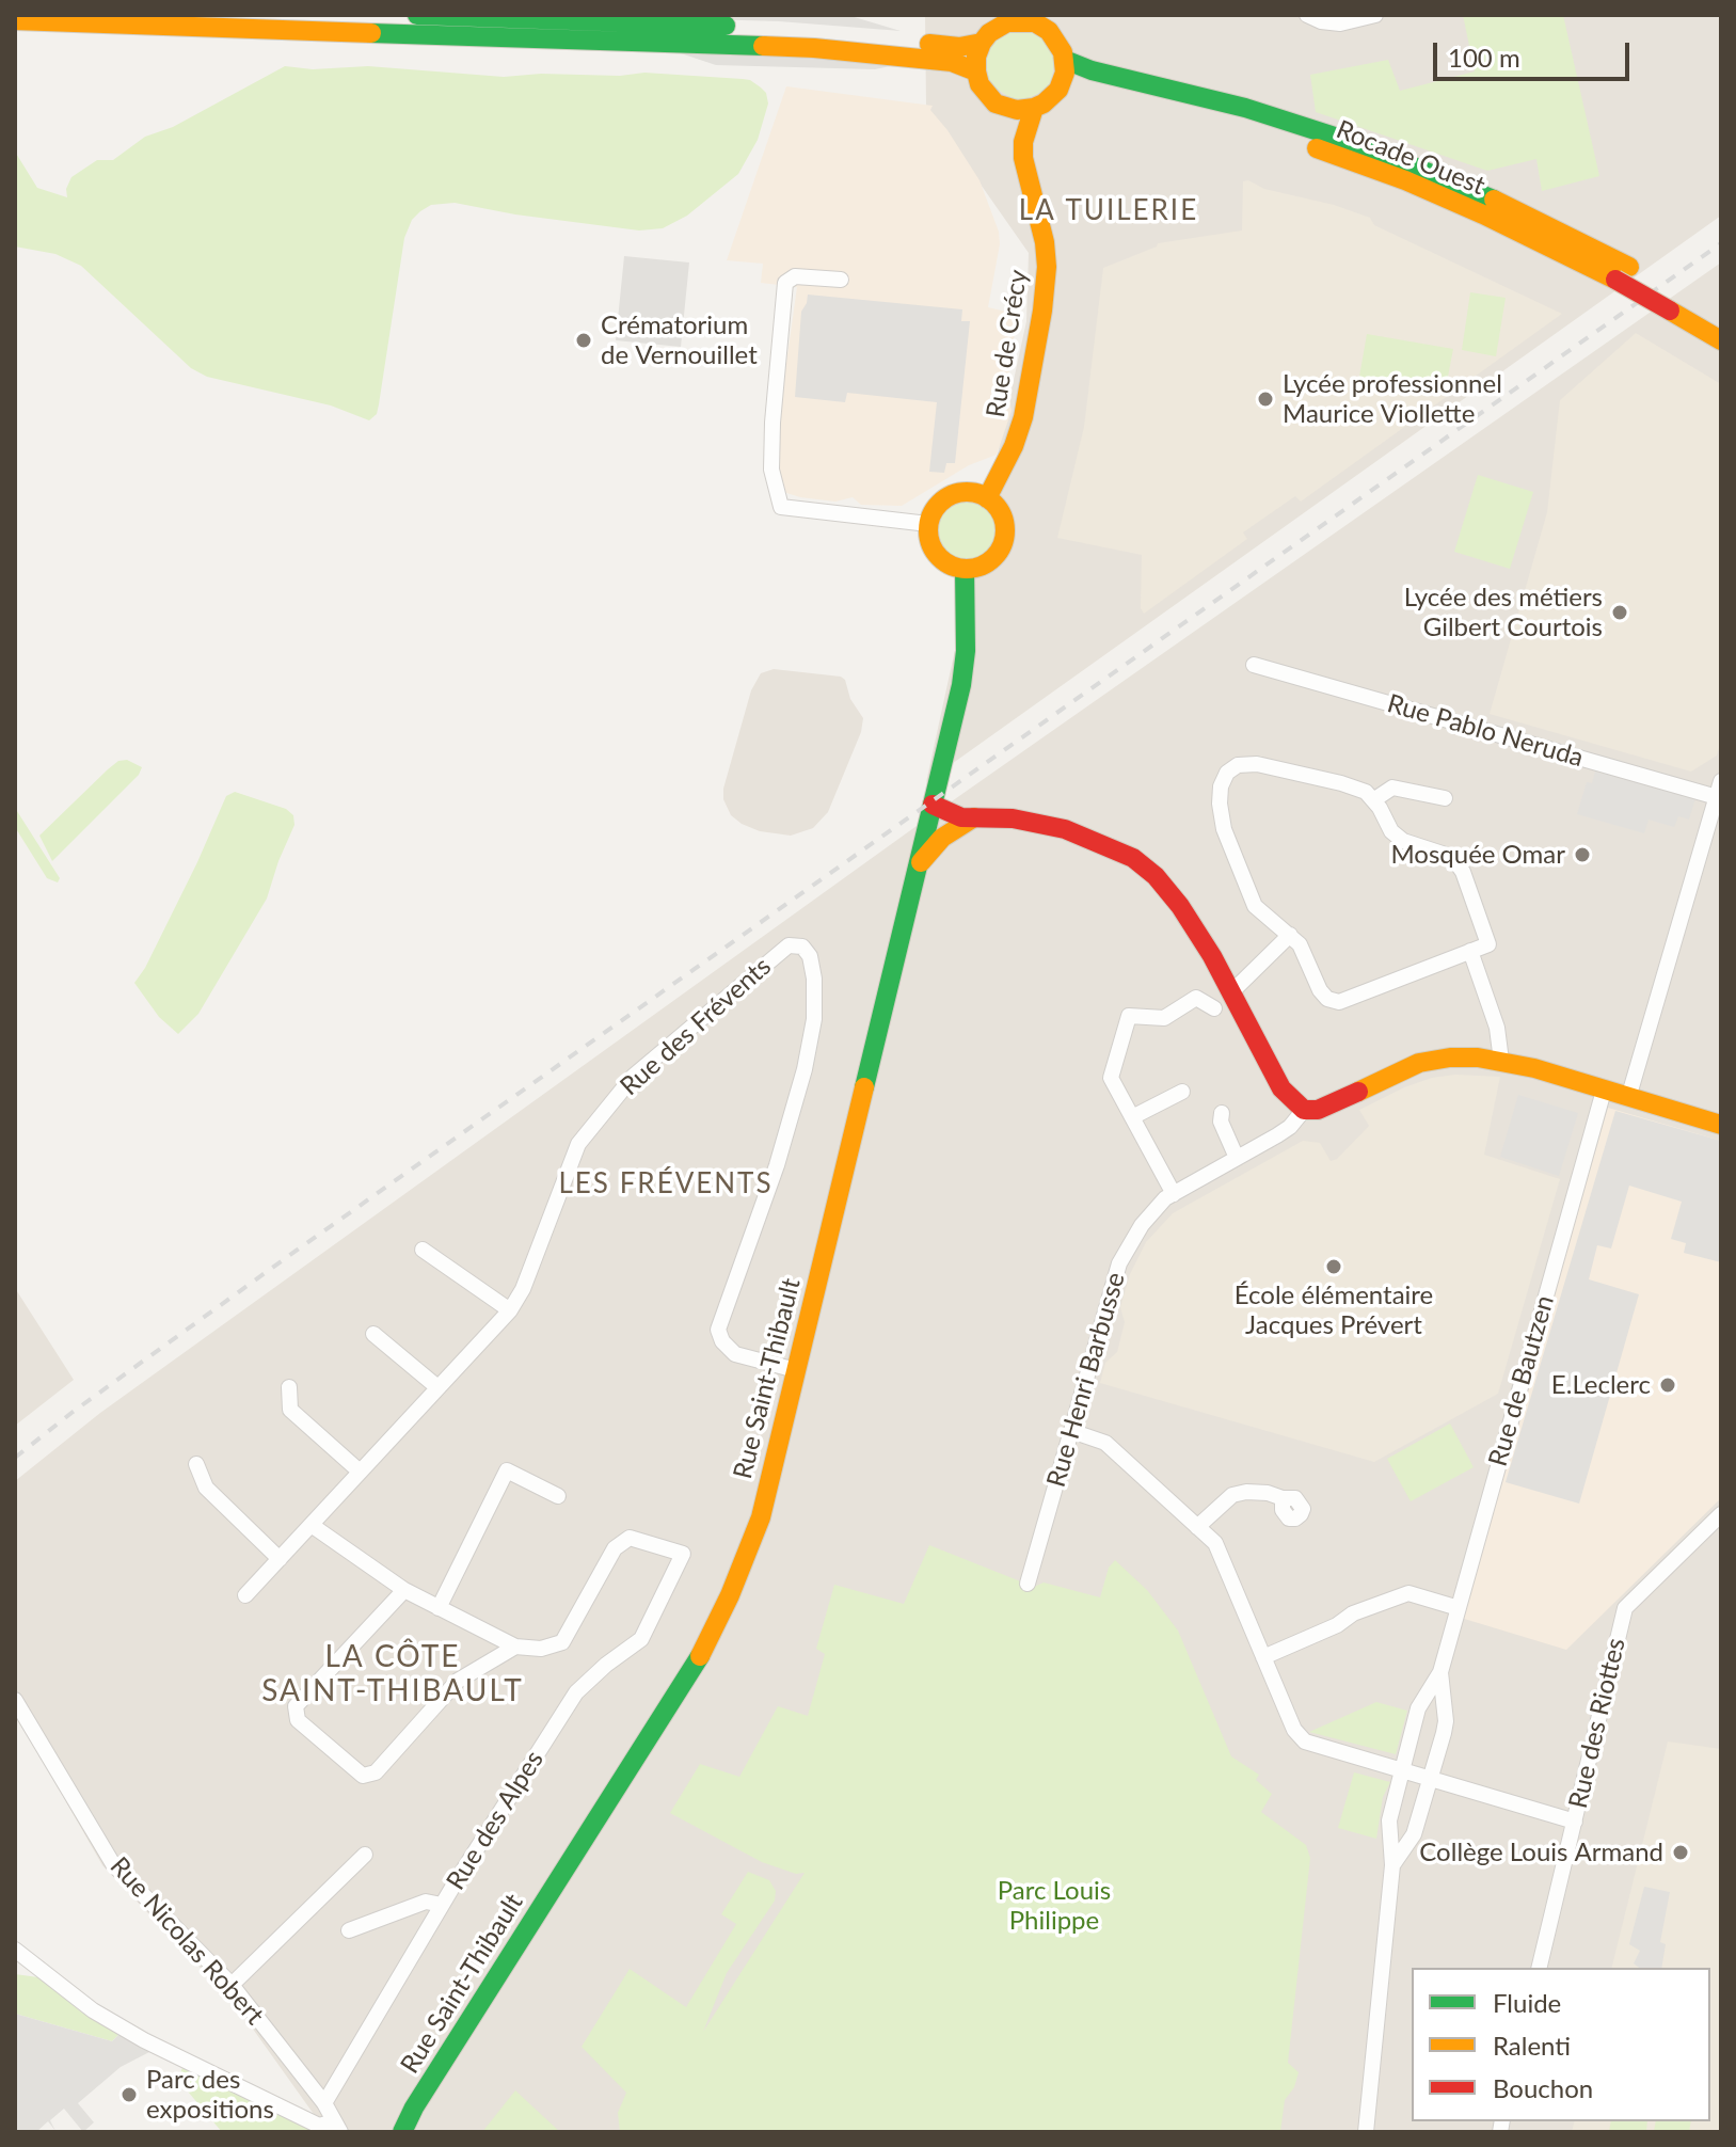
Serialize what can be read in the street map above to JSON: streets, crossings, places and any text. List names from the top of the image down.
{
  "streets": {
    "main road": ["Rocade Ouest", "Rue de Crécy", "Rue Saint-Thibault"],
    "street": [
      "Rue Pablo Neruda",
      "Rue des Frévents",
      "Rue Henri Barbusse",
      "Rue de Bautzen",
      "Rue des Riottes",
      "Rue des Alpes",
      "Rue Nicolas Robert"
    ]
  },
  "crossings": [
    ["Rocade Ouest", "Rue de Crécy"],
    ["Rue de Crécy", "Rue Saint-Thibault"],
    ["Rue des Frévents", "Rue Saint-Thibault"],
    ["Rue des Alpes", "Rue Nicolas Robert"]
  ],
  "districts": ["LA TUILERIE", "LES FRÉVENTS", "LA CÔTE SAINT-THIBAULT"],
  "parks": ["Parc Louis Philippe"],
  "places": [
    "Crématorium de Vernouillet",
    "Lycée professionnel Maurice Viollette",
    "Lycée des métiers Gilbert Courtois",
    "Mosquée Omar",
    "École élémentaire Jacques Prévert",
    "E.Leclerc",
    "Collège Louis Armand",
    "Parc des expositions"
  ],
  "legend": ["Fluide", "Ralenti", "Bouchon"],
  "scale_bar": "100 m"
}
